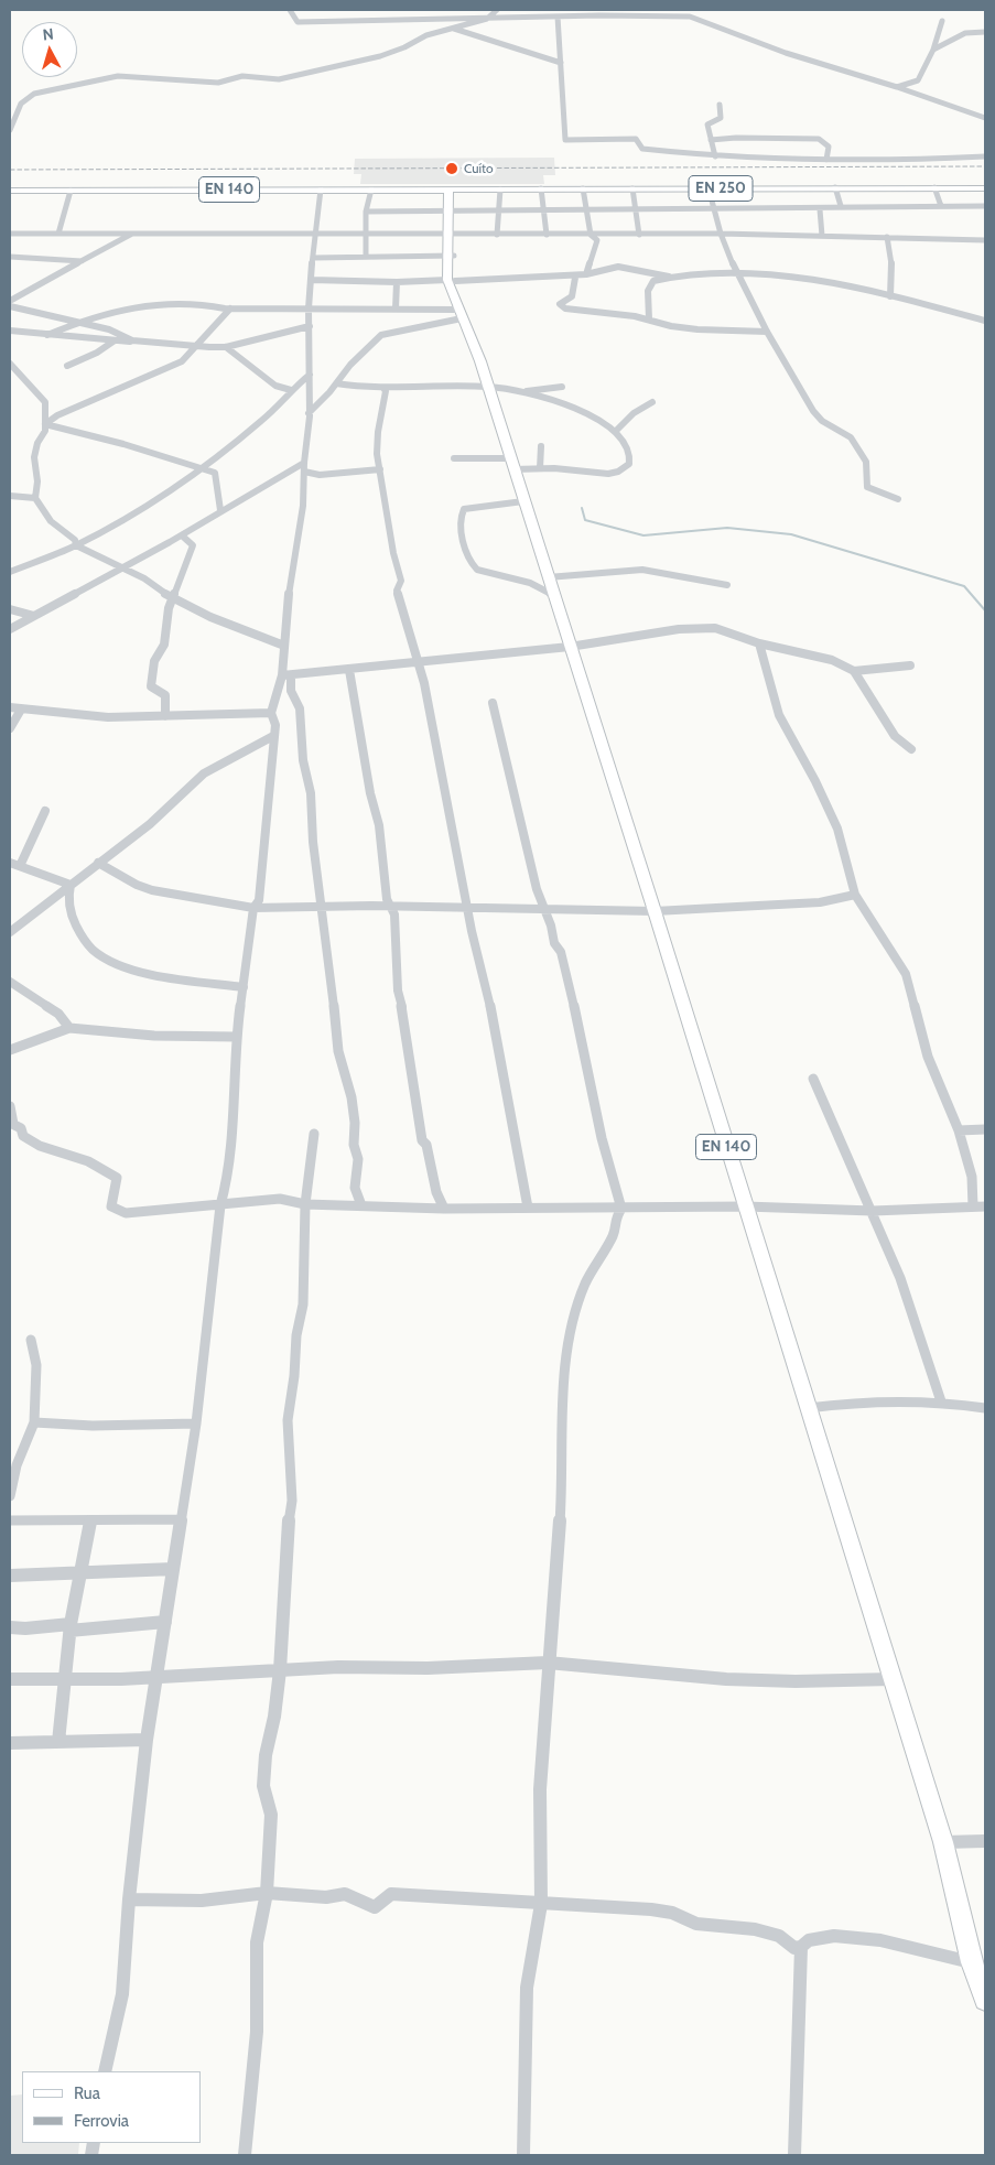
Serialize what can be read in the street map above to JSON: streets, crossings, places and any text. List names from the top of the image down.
{
  "streets": {
    "main road": ["EN 250", "EN 140"]
  },
  "crossings": [
    ["EN 250", "EN 140"]
  ],
  "places": ["Cuíto"],
  "legend": ["Rua", "Ferrovia"],
  "north": "top"
}
